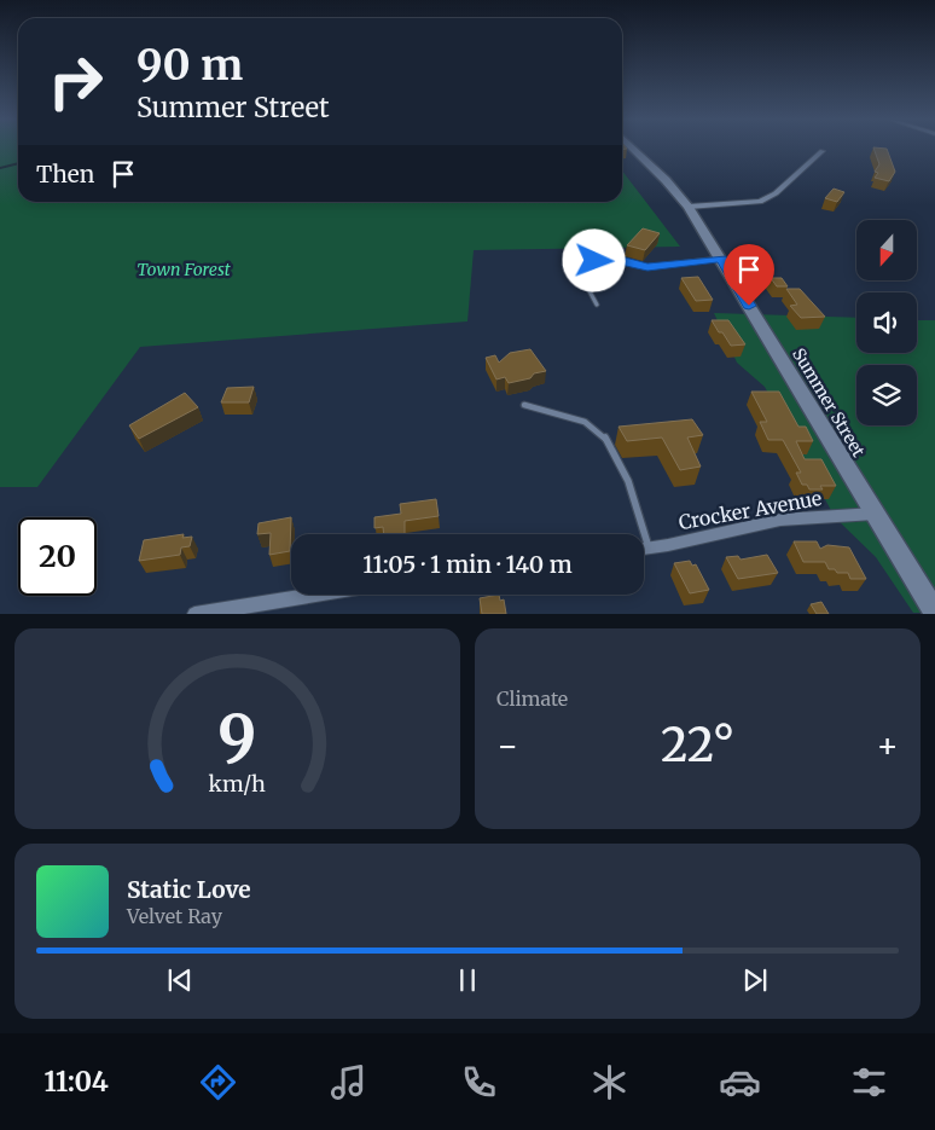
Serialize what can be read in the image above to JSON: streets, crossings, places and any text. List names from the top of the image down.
{
  "streets": {
    "main road": ["Summer Street"],
    "street": ["Crocker Avenue"]
  },
  "crossings": [
    ["Summer Street", "Crocker Avenue"]
  ],
  "parks": ["Town Forest"],
  "north": "bottom",
  "page": {
    "turn": ["90 m", "Summer Street"],
    "then": "Then",
    "limit": "20",
    "trip": "11:05 · 1 min · 140 m",
    "tile": "Climate",
    "heat": ["−", "22°", "+"],
    "song": ["Static Love", "Velvet Ray"],
    "tabs": "11:04",
    "gauge": ["9", "km/h"]
  }
}
